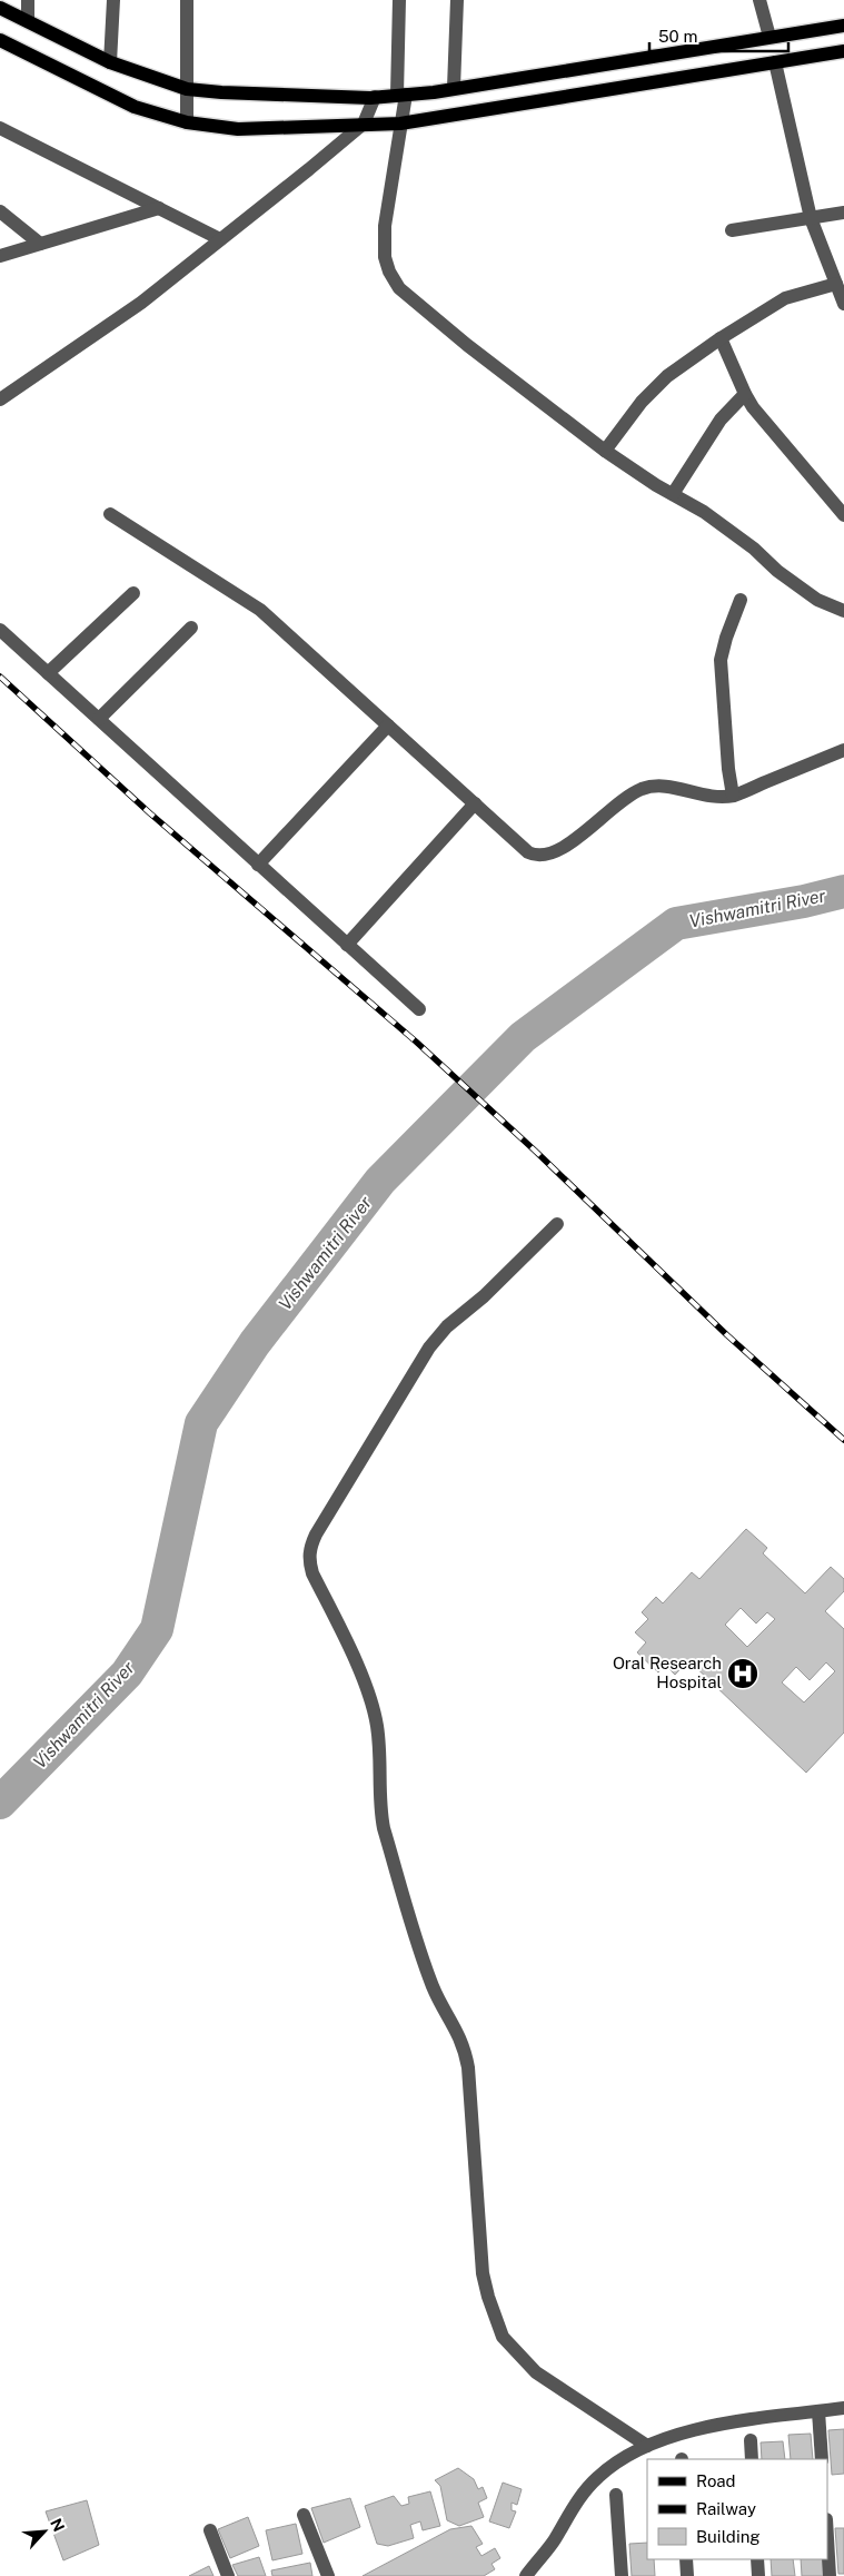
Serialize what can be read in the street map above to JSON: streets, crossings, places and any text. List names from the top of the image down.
{
  "water": ["Vishwamitri River"],
  "places": {
    "hospital": ["Oral Research Hospital"]
  },
  "legend": ["Road", "Railway", "Building"],
  "scale_bar": "50 m",
  "north": "top right"
}
